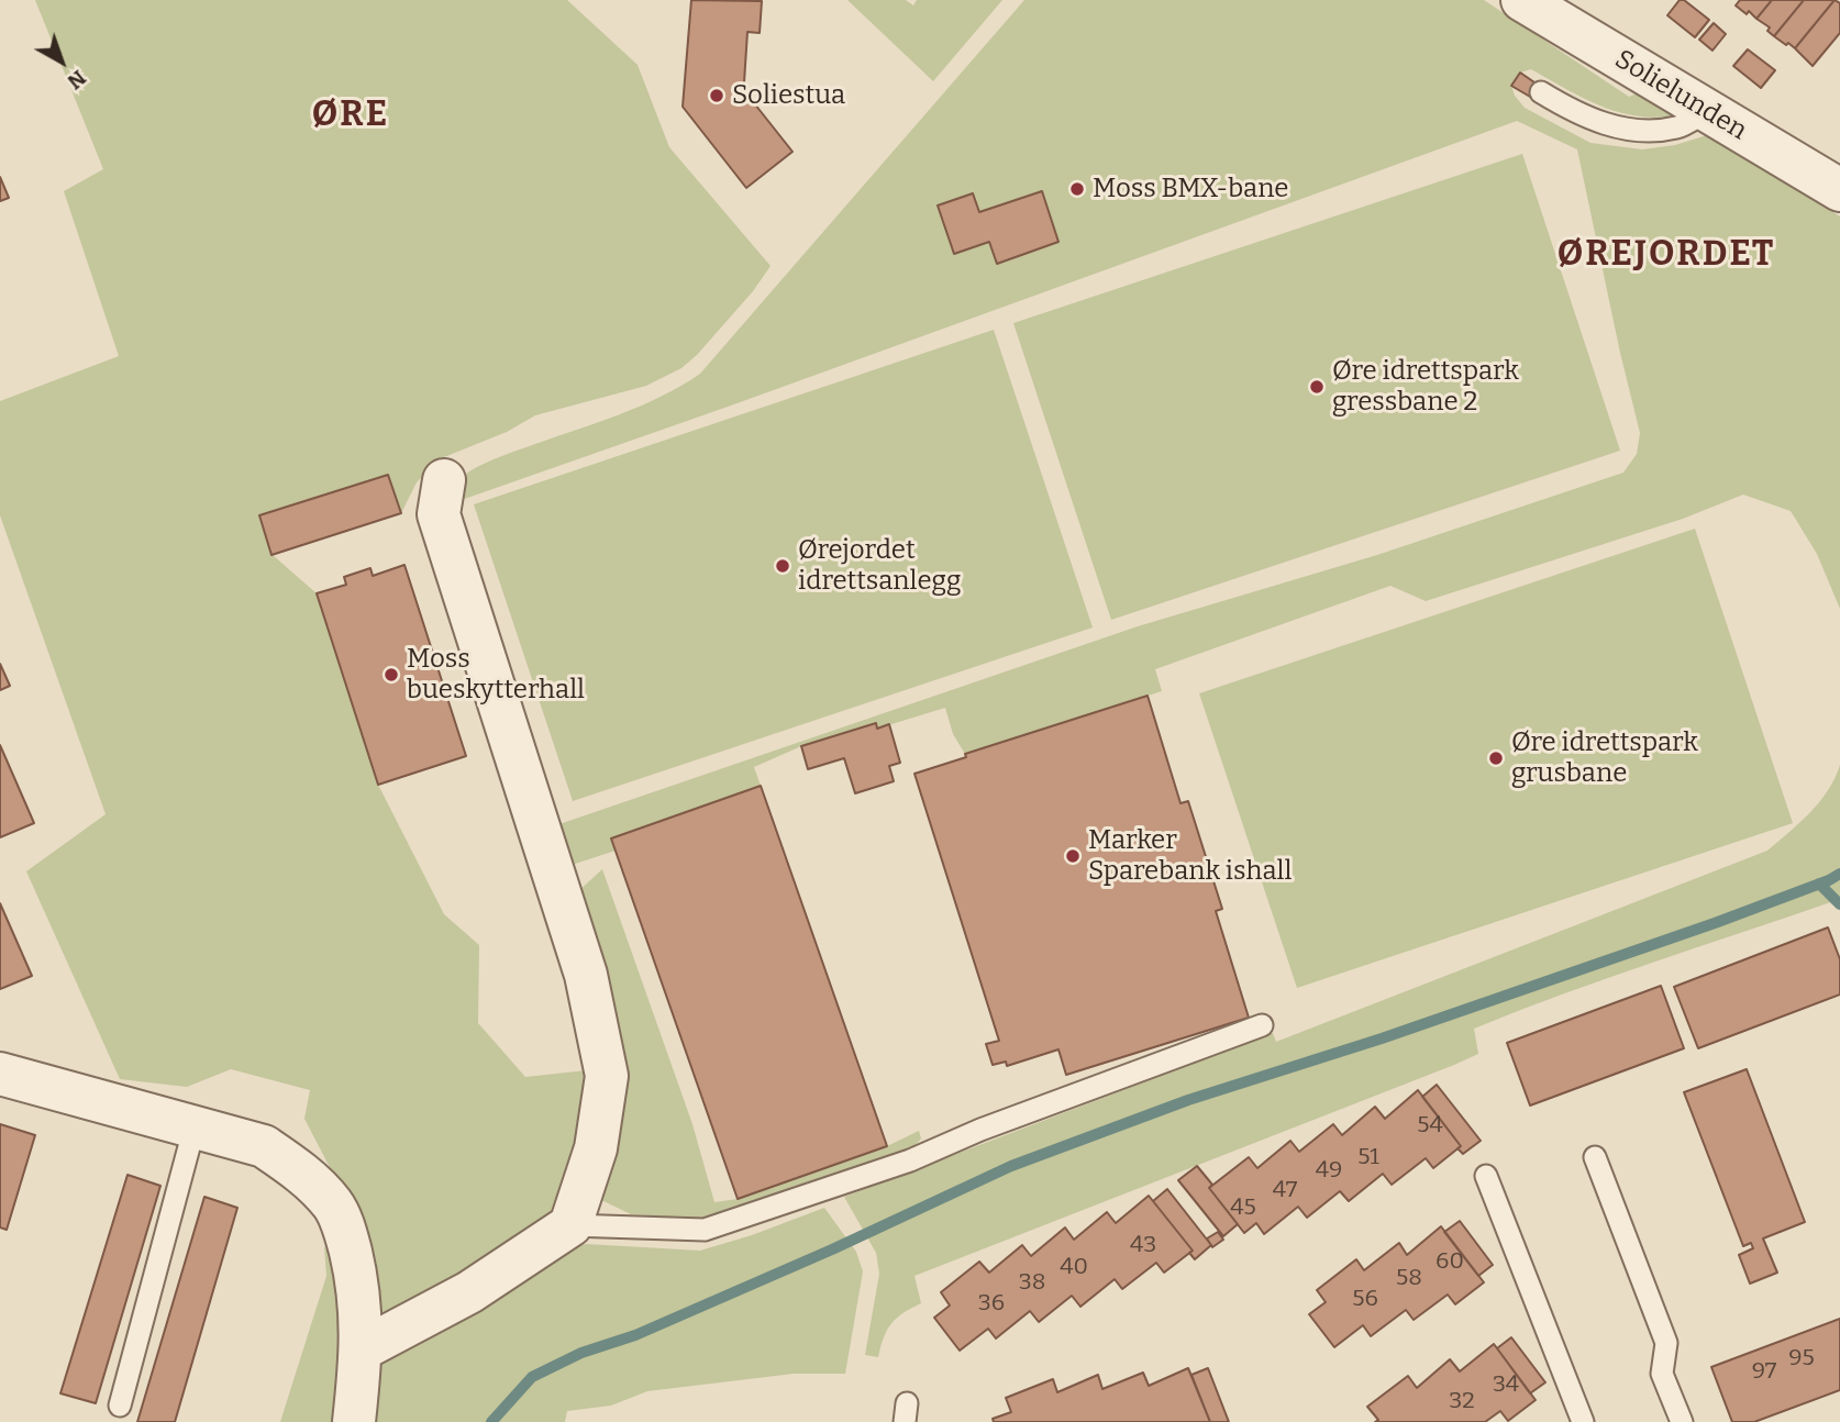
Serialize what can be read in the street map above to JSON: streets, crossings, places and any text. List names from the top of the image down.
{
  "streets": {
    "street": ["Solielunden"]
  },
  "districts": ["ØRE", "ØREJORDET"],
  "places": [
    "Soliestua",
    "Moss BMX-bane",
    "Øre idrettspark gressbane 2",
    "Ørejordet idrettsanlegg",
    "Moss bueskytterhall",
    "Øre idrettspark grusbane",
    "Marker Sparebank ishall"
  ],
  "house_numbers": [
    "54",
    "51",
    "49",
    "47",
    "45",
    "43",
    "60",
    "40",
    "58",
    "38",
    "56",
    "36",
    "95",
    "97",
    "34",
    "32"
  ],
  "north": "bottom right"
}
